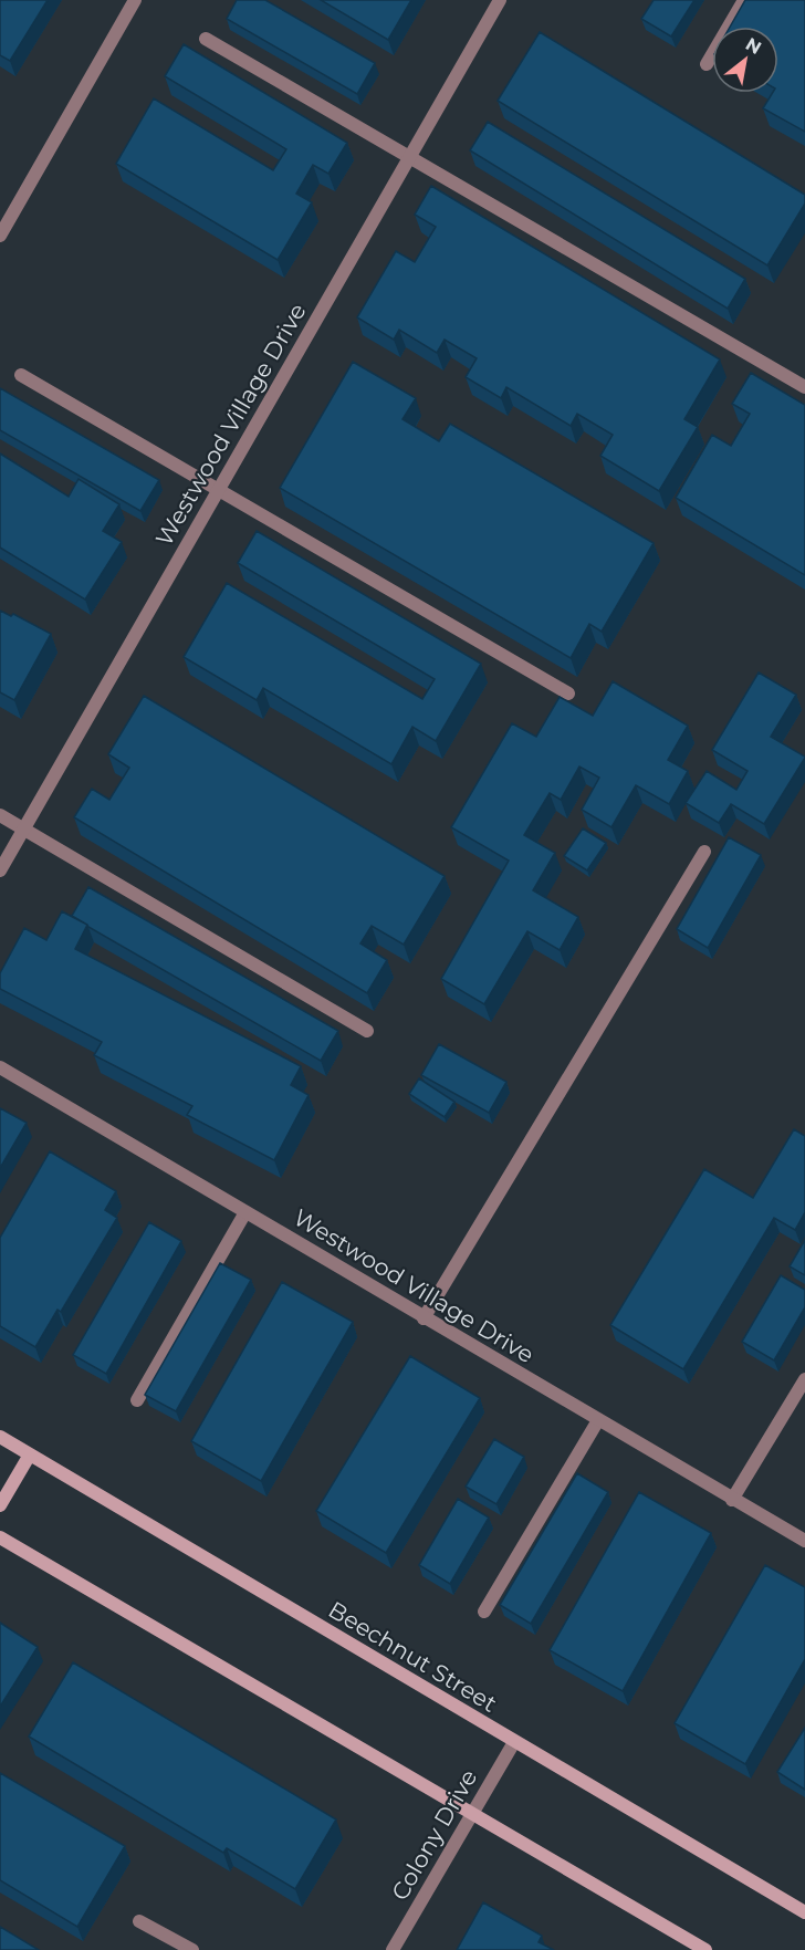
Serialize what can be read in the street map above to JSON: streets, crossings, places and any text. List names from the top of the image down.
{
  "streets": {
    "main road": ["Beechnut Street"],
    "street": ["Westwood Village Drive", "Colony Drive"]
  },
  "crossings": [
    ["Beechnut Street", "Colony Drive"]
  ],
  "north": "top right"
}
